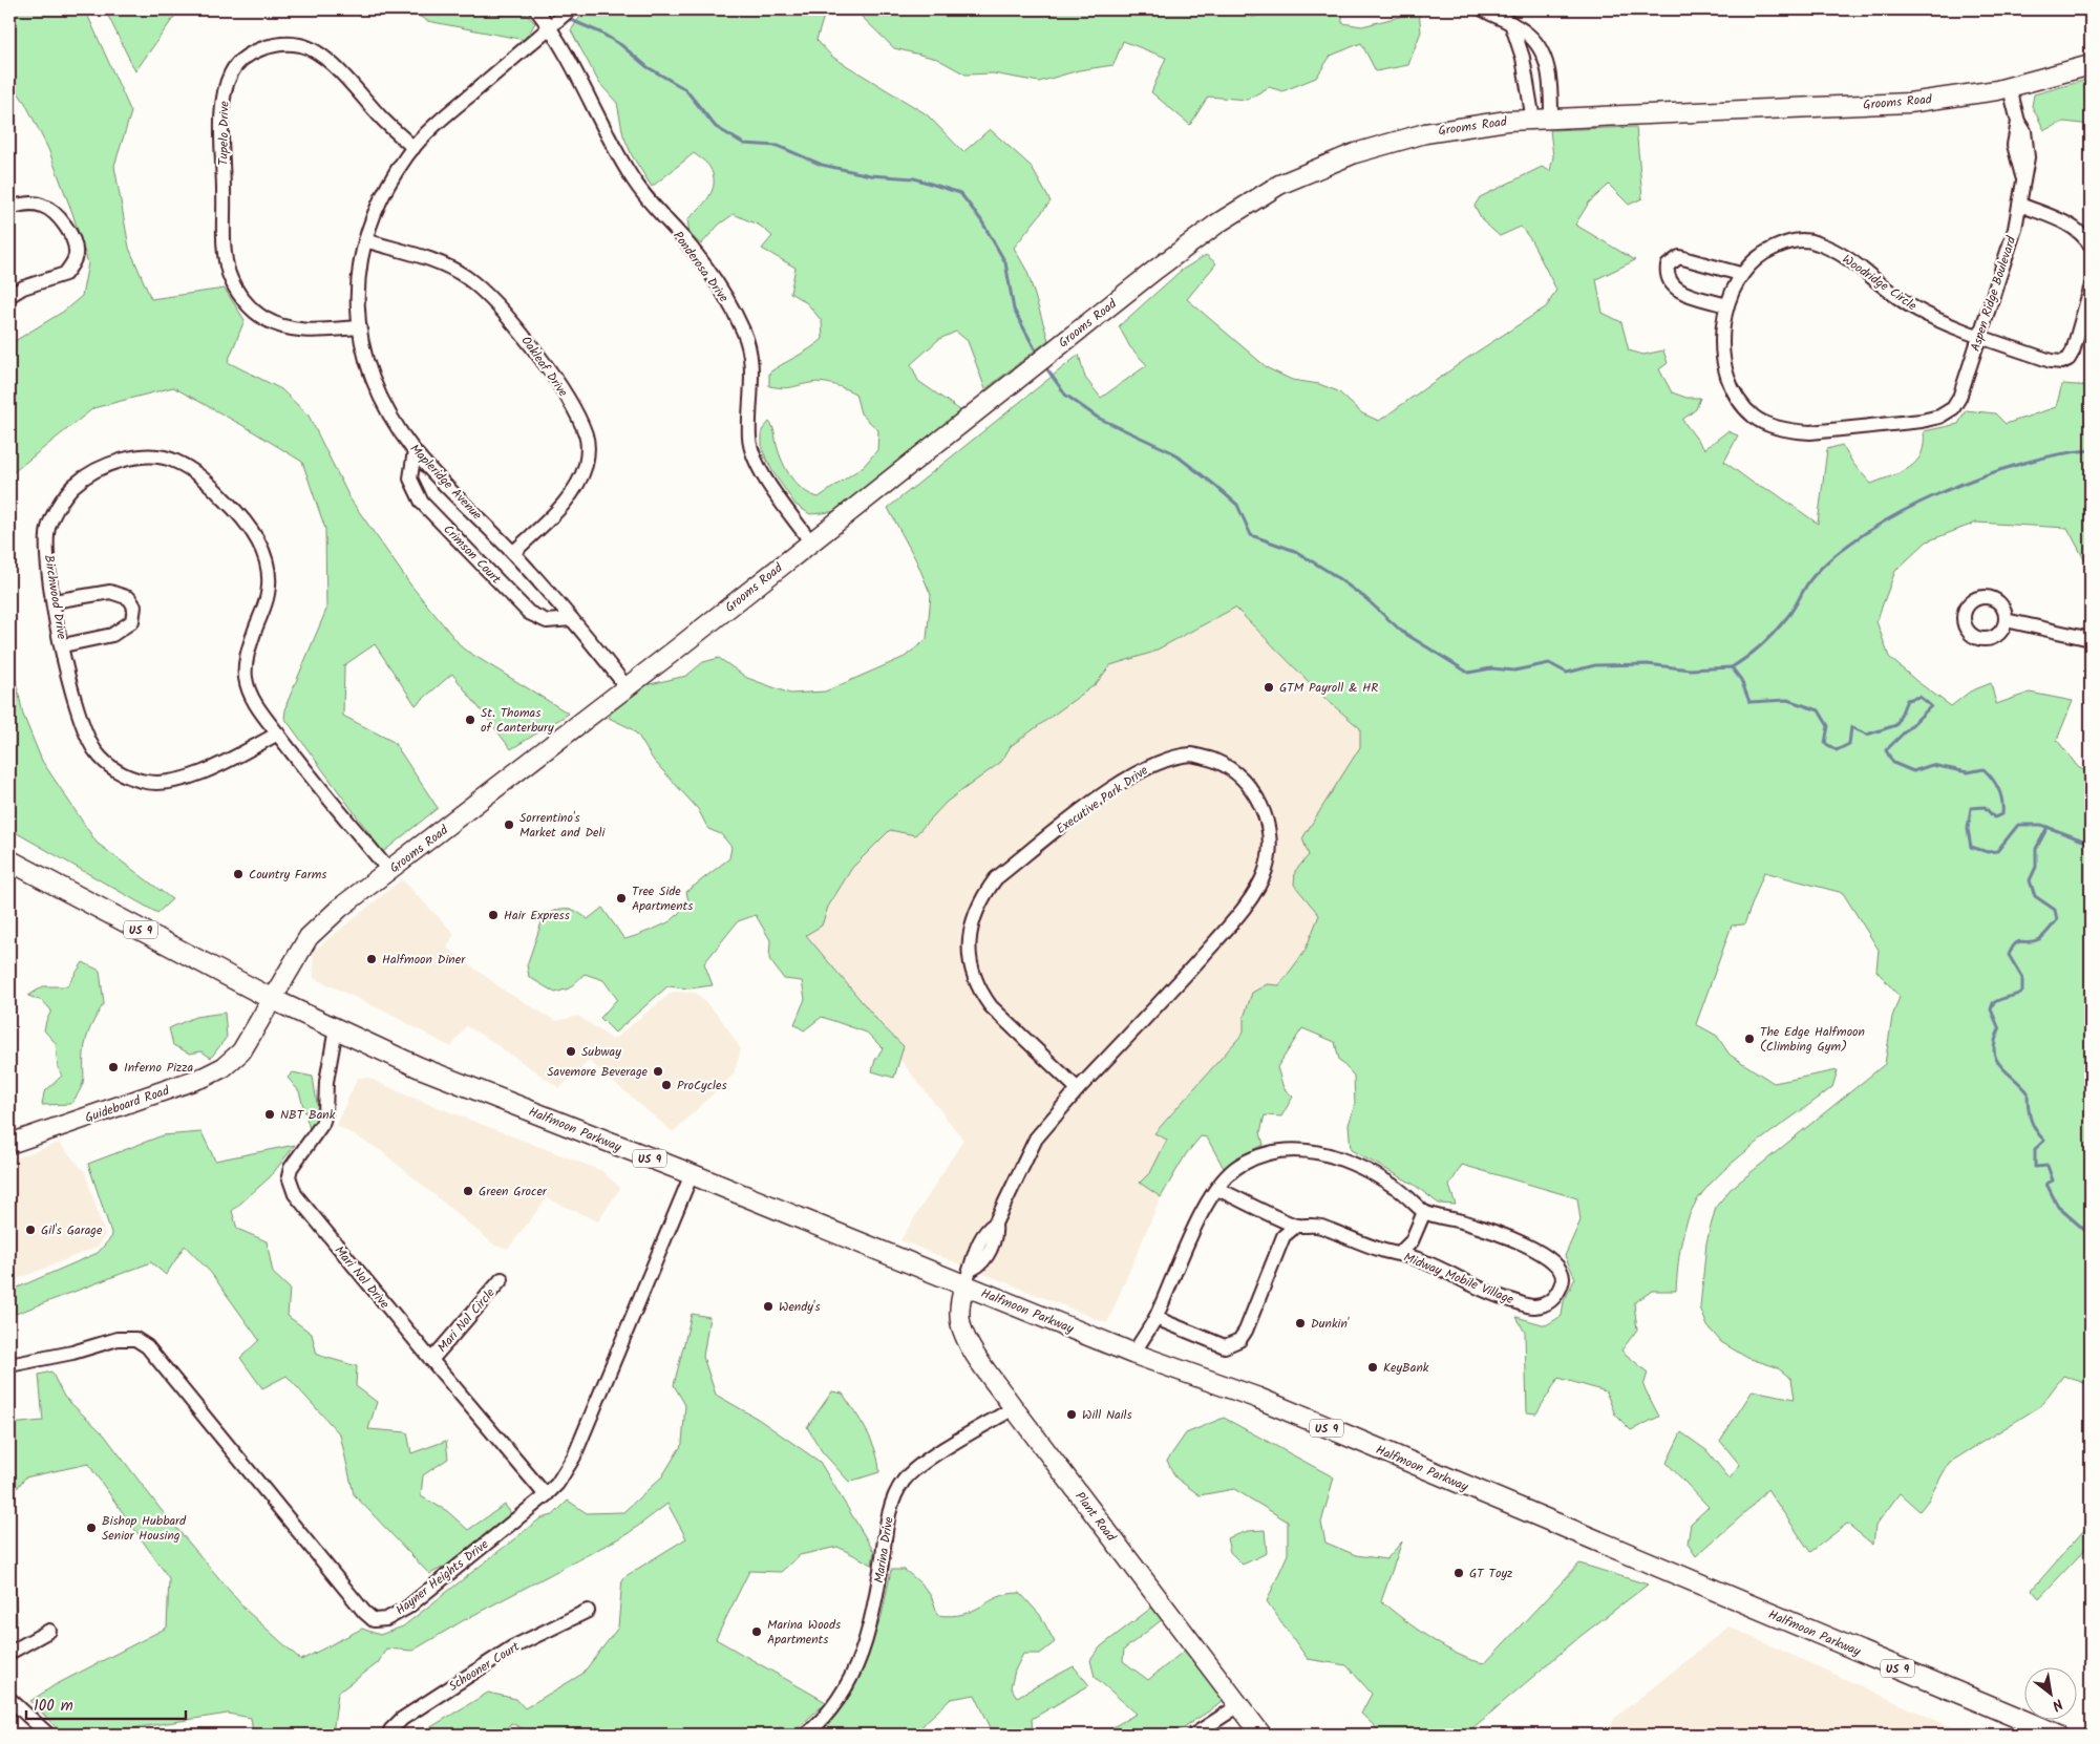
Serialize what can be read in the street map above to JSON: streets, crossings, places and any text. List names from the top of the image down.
{
  "streets": {
    "main road": ["US 9", "Halfmoon Parkway"],
    "street": [
      "Grooms Road",
      "Tupelo Drive",
      "Ponderosa Drive",
      "Woodridge Circle",
      "Aspen Ridge Boulevard",
      "Oakleaf Drive",
      "Mapleridge Avenue",
      "Crimson Court",
      "Birchwood Drive",
      "Executive Park Drive",
      "Guideboard Road",
      "Mari Nol Drive",
      "Midway Mobile Village",
      "Mari Nol Circle",
      "Plant Road",
      "Marina Drive",
      "Hayner Heights Drive",
      "Schooner Court"
    ]
  },
  "crossings": [
    ["Grooms Road", "Ponderosa Drive"],
    ["Grooms Road", "Aspen Ridge Boulevard"],
    ["Grooms Road", "Mapleridge Avenue"],
    ["Grooms Road", "Birchwood Drive"],
    ["Grooms Road", "Guideboard Road"],
    ["Grooms Road", "Halfmoon Parkway"],
    ["Tupelo Drive", "Mapleridge Avenue"],
    ["Ponderosa Drive", "Mapleridge Avenue"],
    ["Woodridge Circle", "Aspen Ridge Boulevard"],
    ["Oakleaf Drive", "Mapleridge Avenue"],
    ["Mapleridge Avenue", "Crimson Court"],
    ["Executive Park Drive", "Halfmoon Parkway"],
    ["Executive Park Drive", "Plant Road"],
    ["Guideboard Road", "Halfmoon Parkway"],
    ["Halfmoon Parkway", "Mari Nol Drive"],
    ["Halfmoon Parkway", "Midway Mobile Village"],
    ["Halfmoon Parkway", "Plant Road"],
    ["Halfmoon Parkway", "Hayner Heights Drive"],
    ["Mari Nol Drive", "Mari Nol Circle"],
    ["Mari Nol Drive", "Hayner Heights Drive"],
    ["Plant Road", "Marina Drive"]
  ],
  "places": [
    "GTM Payroll & HR",
    "St. Thomas of Canterbury",
    "Sorrentino's Market and Deli",
    "Country Farms",
    "Tree Side Apartments",
    "Hair Express",
    "Halfmoon Diner",
    "The Edge Halfmoon (Climbing Gym)",
    "Subway",
    "Inferno Pizza",
    "Savemore Beverage",
    "ProCycles",
    "NBT Bank",
    "Green Grocer",
    "Gil's Garage",
    "Wendy's",
    "Dunkin'",
    "KeyBank",
    "Will Nails",
    "Bishop Hubbard Senior Housing",
    "GT Toyz",
    "Marina Woods Apartments"
  ],
  "scale_bar": "100 m",
  "north": "bottom right"
}
